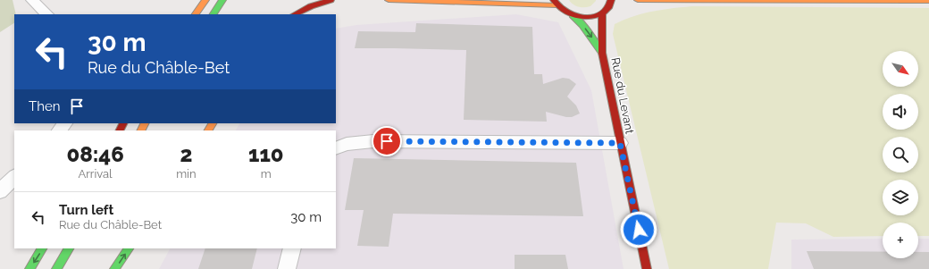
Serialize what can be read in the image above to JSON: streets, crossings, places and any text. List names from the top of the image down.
{
  "streets": {
    "main road": ["Rue du Levant"]
  },
  "north": "bottom right",
  "page": {
    "turn": ["30 m", "Rue du Châble-Bet"],
    "map_buttons": "+",
    "then": "Then",
    "eta": [
      "08:46",
      "Arrival",
      "2",
      "min",
      "110",
      "m"
    ],
    "list": [
      {
        "name": "Turn left",
        "note": "Rue du Châble-Bet",
        "value": "30 m"
      }
    ]
  }
}
